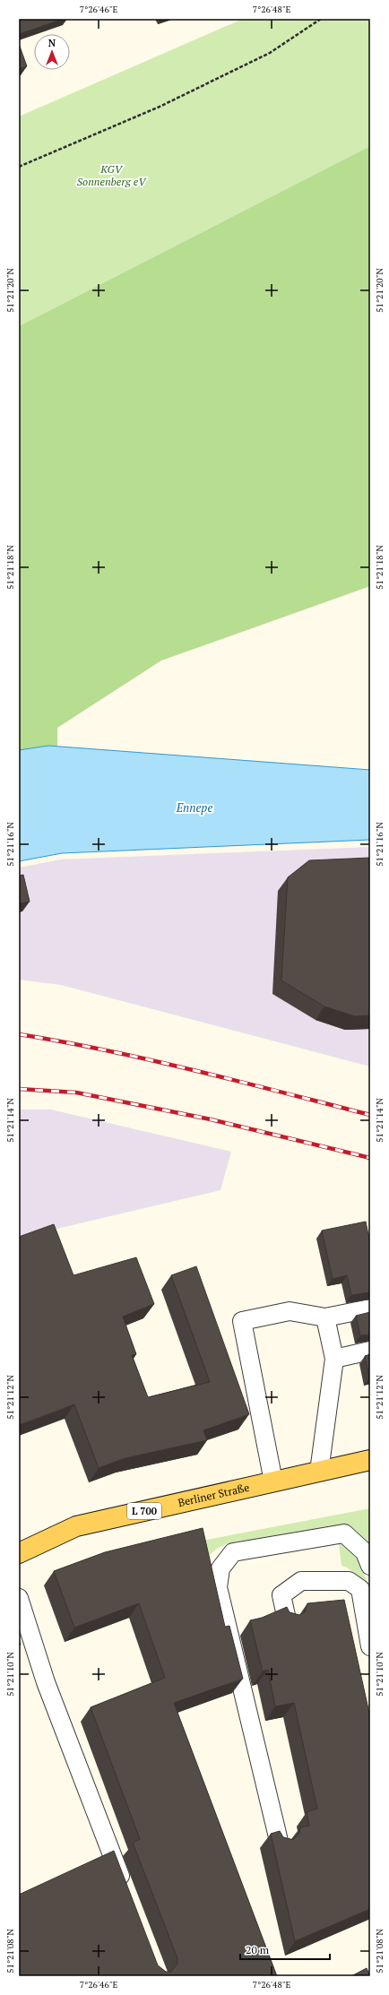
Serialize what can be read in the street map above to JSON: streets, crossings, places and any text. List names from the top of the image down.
{
  "streets": {
    "main road": ["Berliner Straße", "L 700"]
  },
  "water": ["Ennepe"],
  "parks": ["KGV Sonnenberg eV"],
  "scale_bar": "20 m",
  "north": "top",
  "coordinates": [
    "7°26'46\"E",
    "7°26'48\"E",
    "51°21'20\"N",
    "51°21'18\"N",
    "51°21'16\"N",
    "51°21'14\"N",
    "51°21'12\"N",
    "51°21'10\"N",
    "51°21'08\"N"
  ]
}
